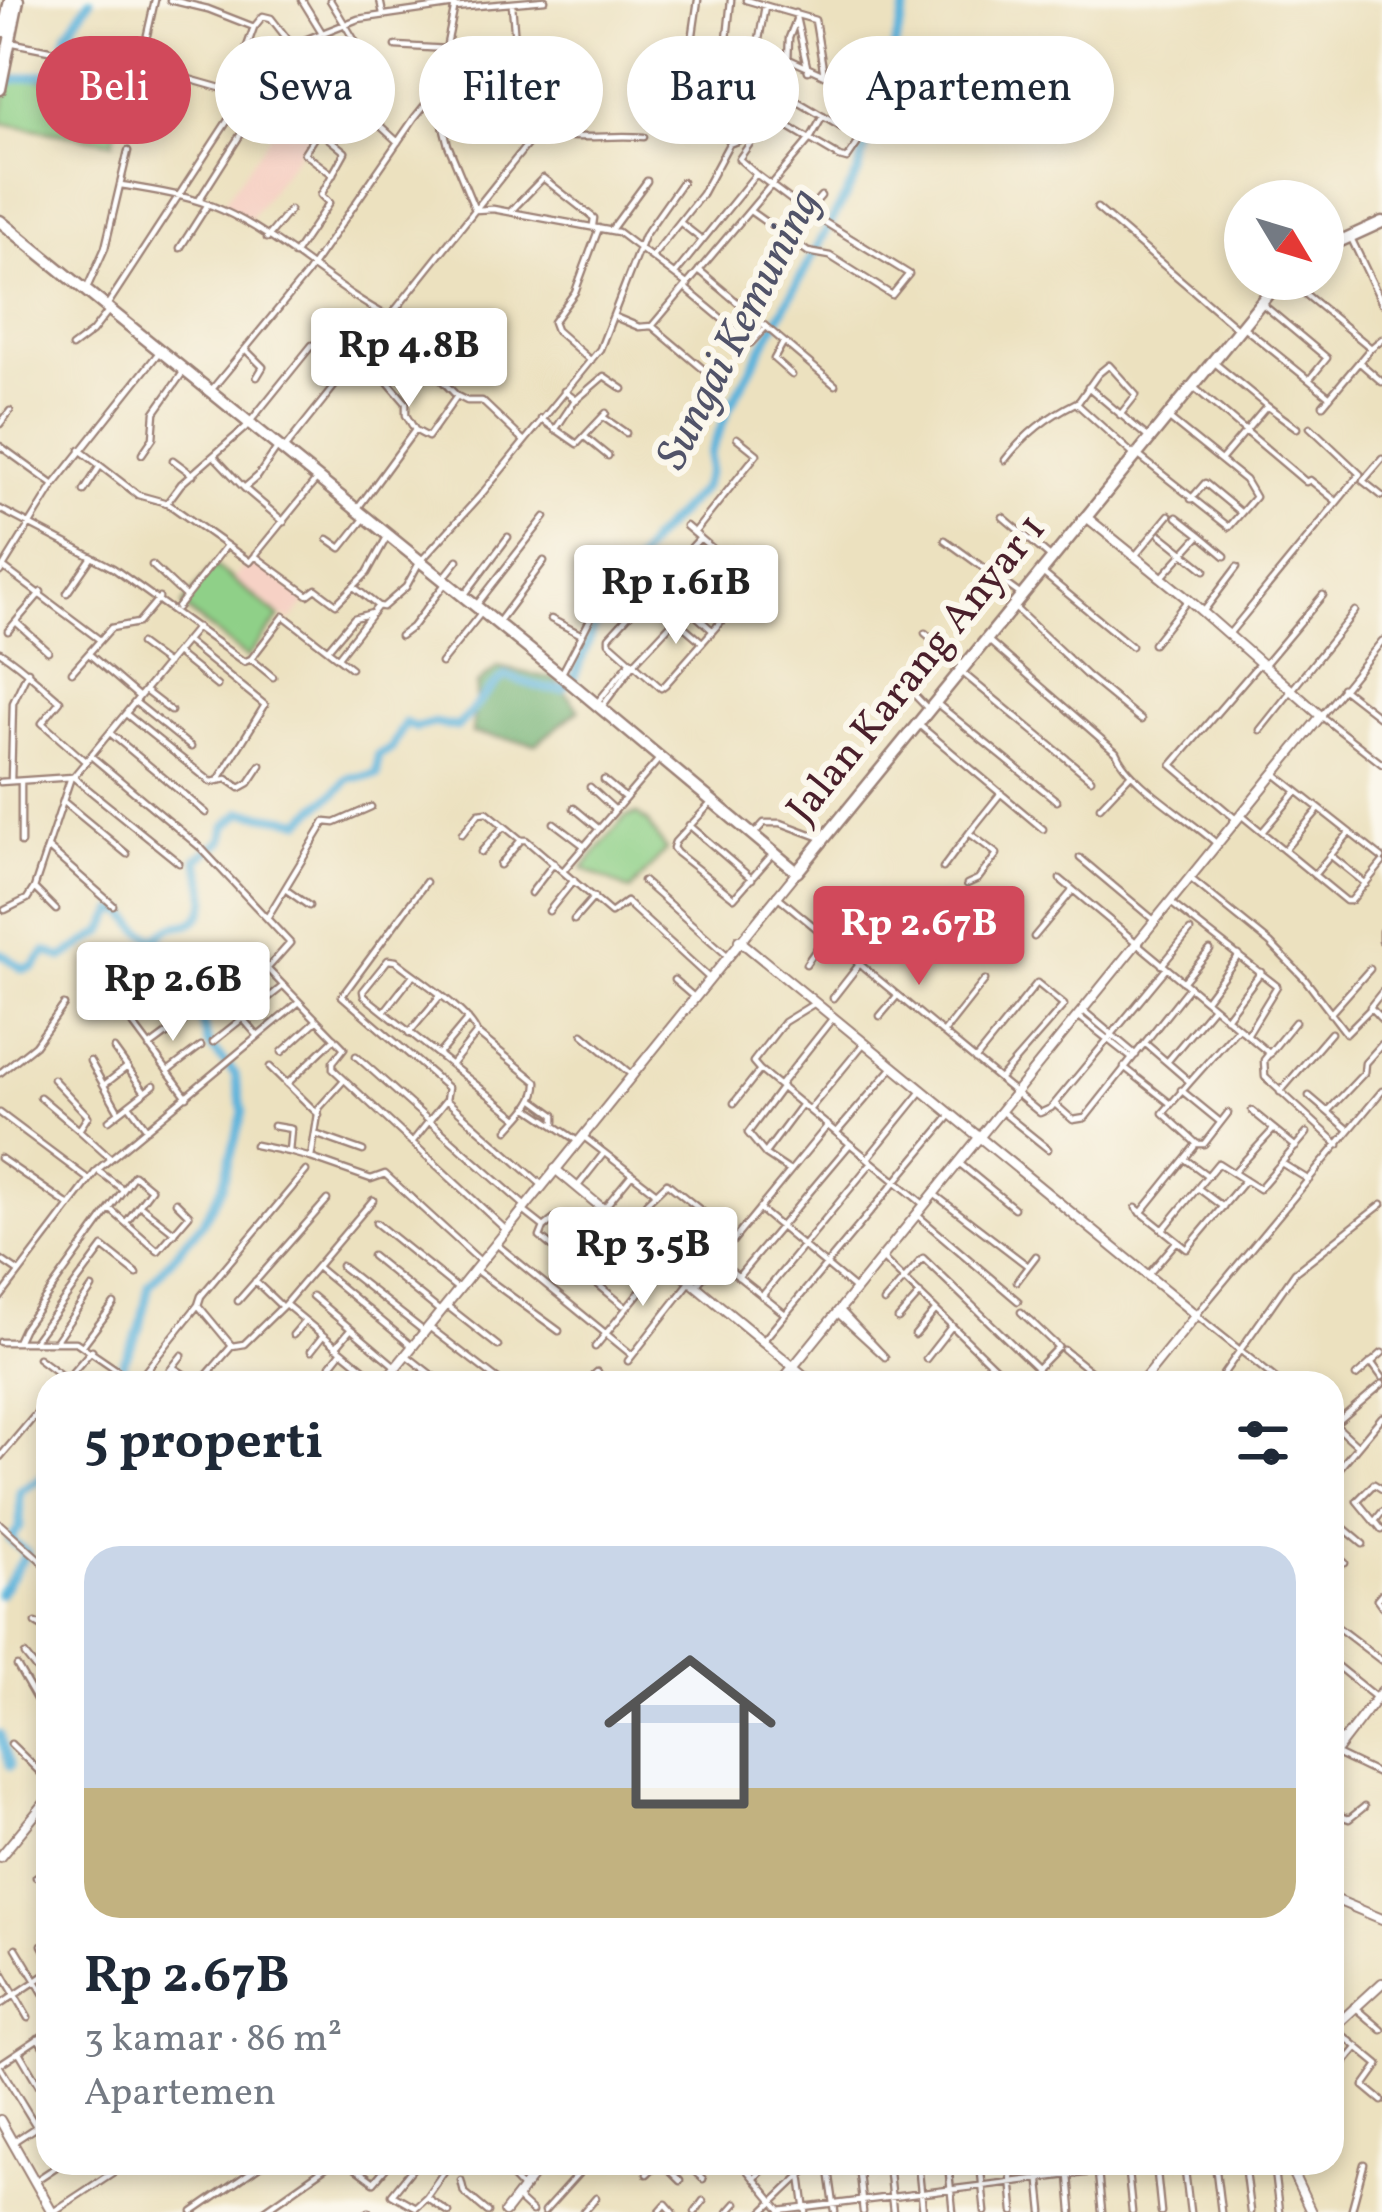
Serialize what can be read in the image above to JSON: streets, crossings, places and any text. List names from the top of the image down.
{
  "streets": {
    "main road": ["Jalan Karang Anyar 1"]
  },
  "water": ["Sungai Kemuning"],
  "north": "bottom right",
  "page": {
    "chip": [
      "Beli",
      "Sewa",
      "Filter",
      "Baru",
      "Apartemen"
    ],
    "price": [
      "Rp 4.8B",
      "Rp 1.61B",
      "Rp 2.67B",
      "Rp 2.6B",
      "Rp 3.5B"
    ],
    "heading": "5 properti",
    "list": [
      {
        "name": "Rp 2.67B",
        "note": "3 kamar · 86 m² · Apartemen"
      }
    ]
  }
}
